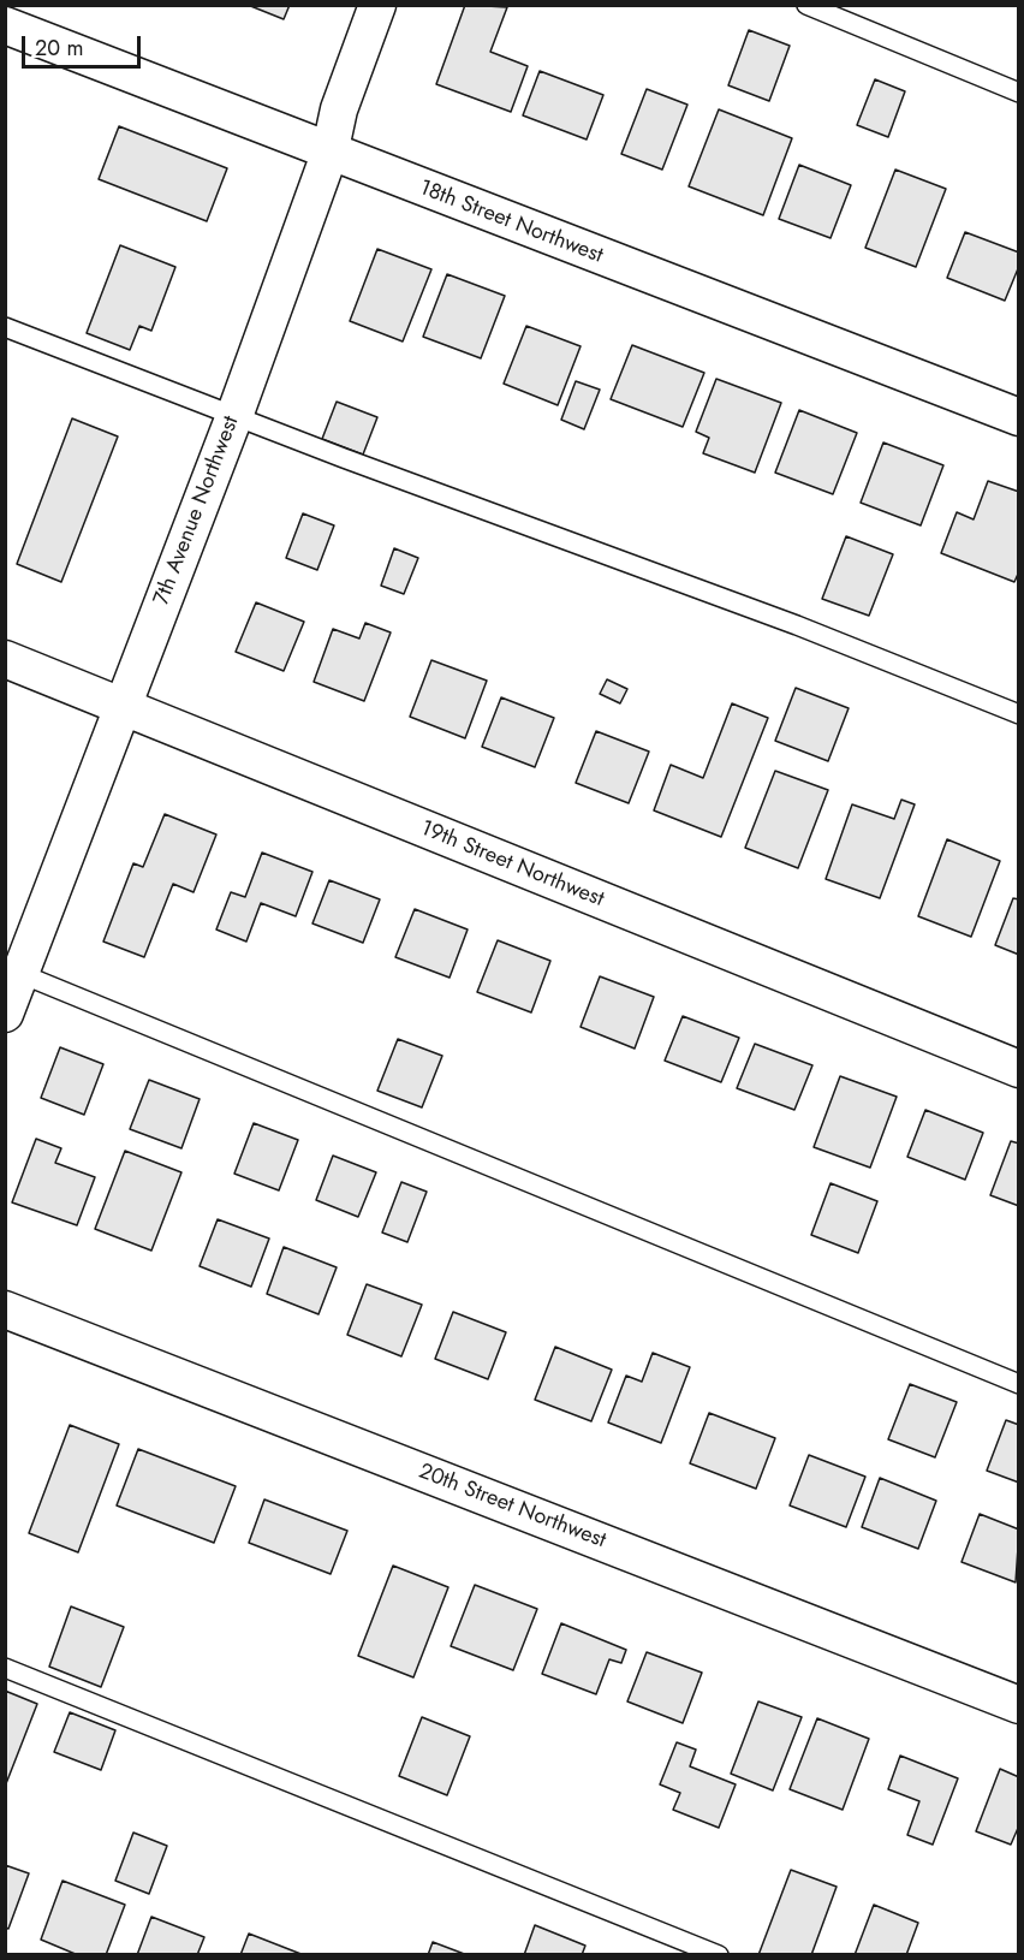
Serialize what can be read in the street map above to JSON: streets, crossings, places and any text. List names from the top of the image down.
{
  "streets": {
    "street": [
      "18th Street Northwest",
      "7th Avenue Northwest",
      "19th Street Northwest",
      "20th Street Northwest"
    ]
  },
  "crossings": [
    ["18th Street Northwest", "7th Avenue Northwest"],
    ["7th Avenue Northwest", "19th Street Northwest"]
  ],
  "scale_bar": "20 m"
}
